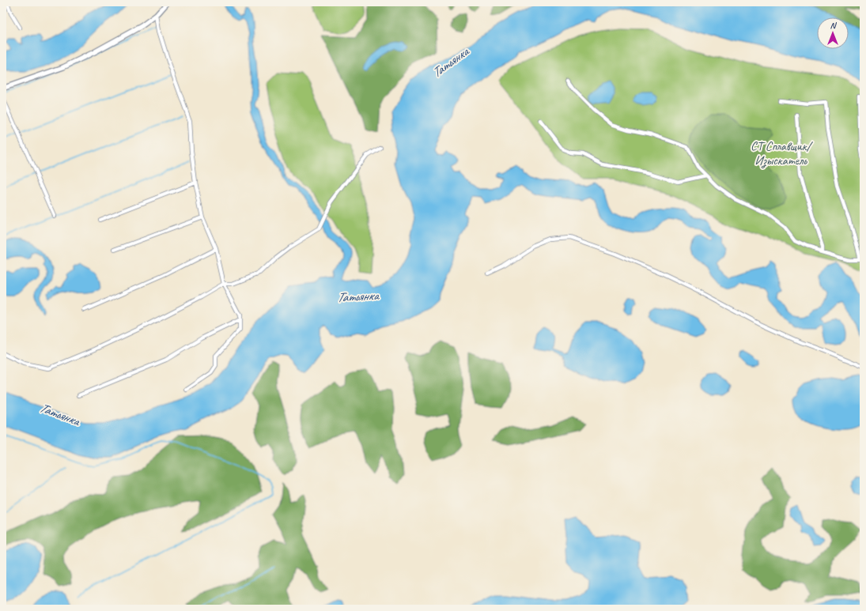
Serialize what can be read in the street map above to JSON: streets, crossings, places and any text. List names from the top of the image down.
{
  "water": ["Татьянка"],
  "parks": ["СТ Сплавщик/ Изыскатель"],
  "north": "top"
}
